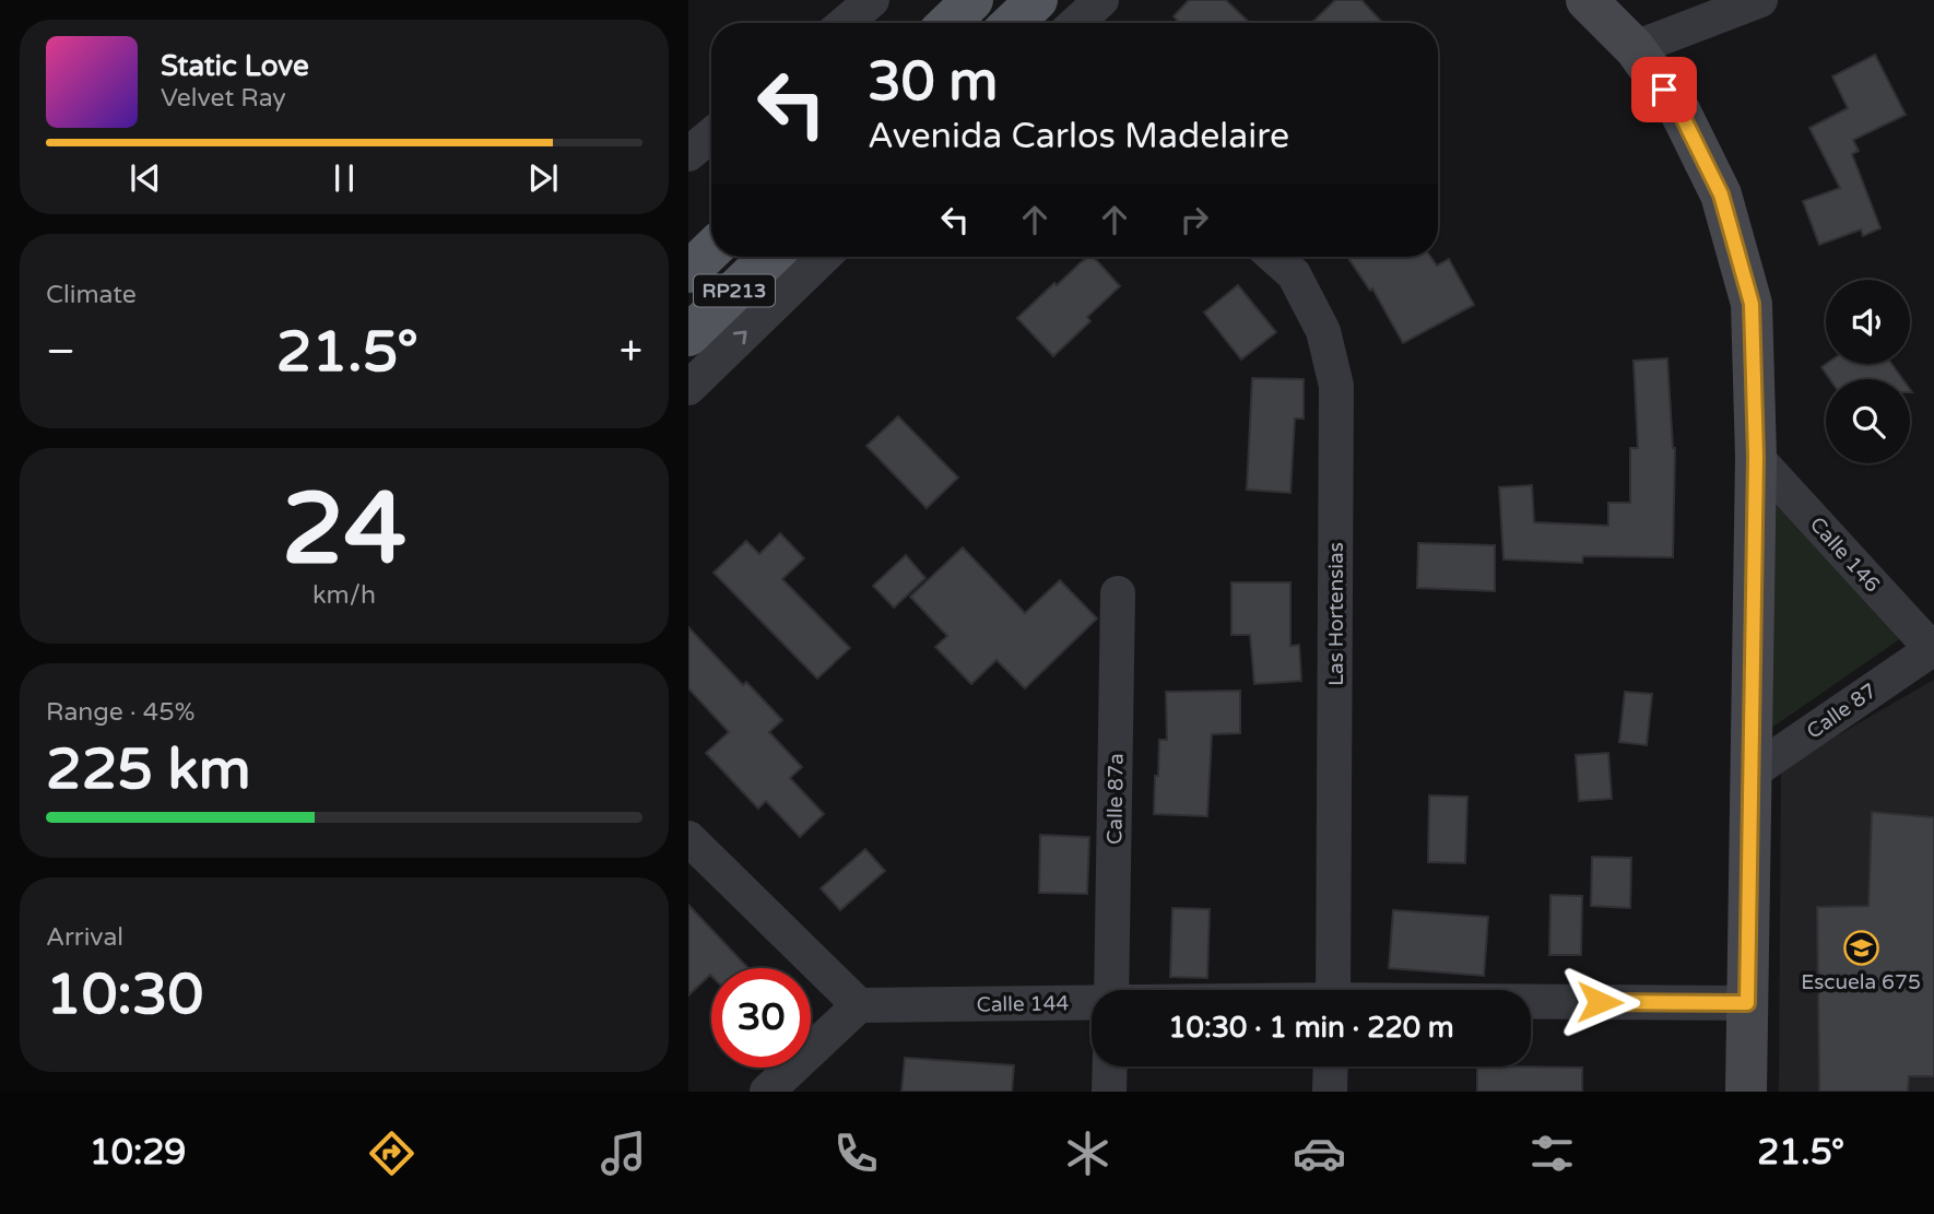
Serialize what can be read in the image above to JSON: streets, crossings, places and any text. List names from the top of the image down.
{
  "streets": {
    "main road": ["RP213"],
    "street": [
      "Calle 146",
      "Las Hortensias",
      "Calle 87",
      "Calle 87a",
      "Calle 144"
    ]
  },
  "crossings": [
    ["Calle 146", "Calle 87"]
  ],
  "places": {
    "school or university": ["Escuela 675"]
  },
  "page": {
    "turn": ["30 m", "Avenida Carlos Madelaire"],
    "song": ["Static Love", "Velvet Ray"],
    "tile": [
      "Climate",
      ["24", "km/h"],
      ["Range · 45%", "225 km"],
      ["Arrival", "10:30"]
    ],
    "heat": ["−", "21.5°", "+"],
    "limit": "30",
    "trip": "10:30 · 1 min · 220 m",
    "tabs": ["10:29", "21.5°"]
  }
}
